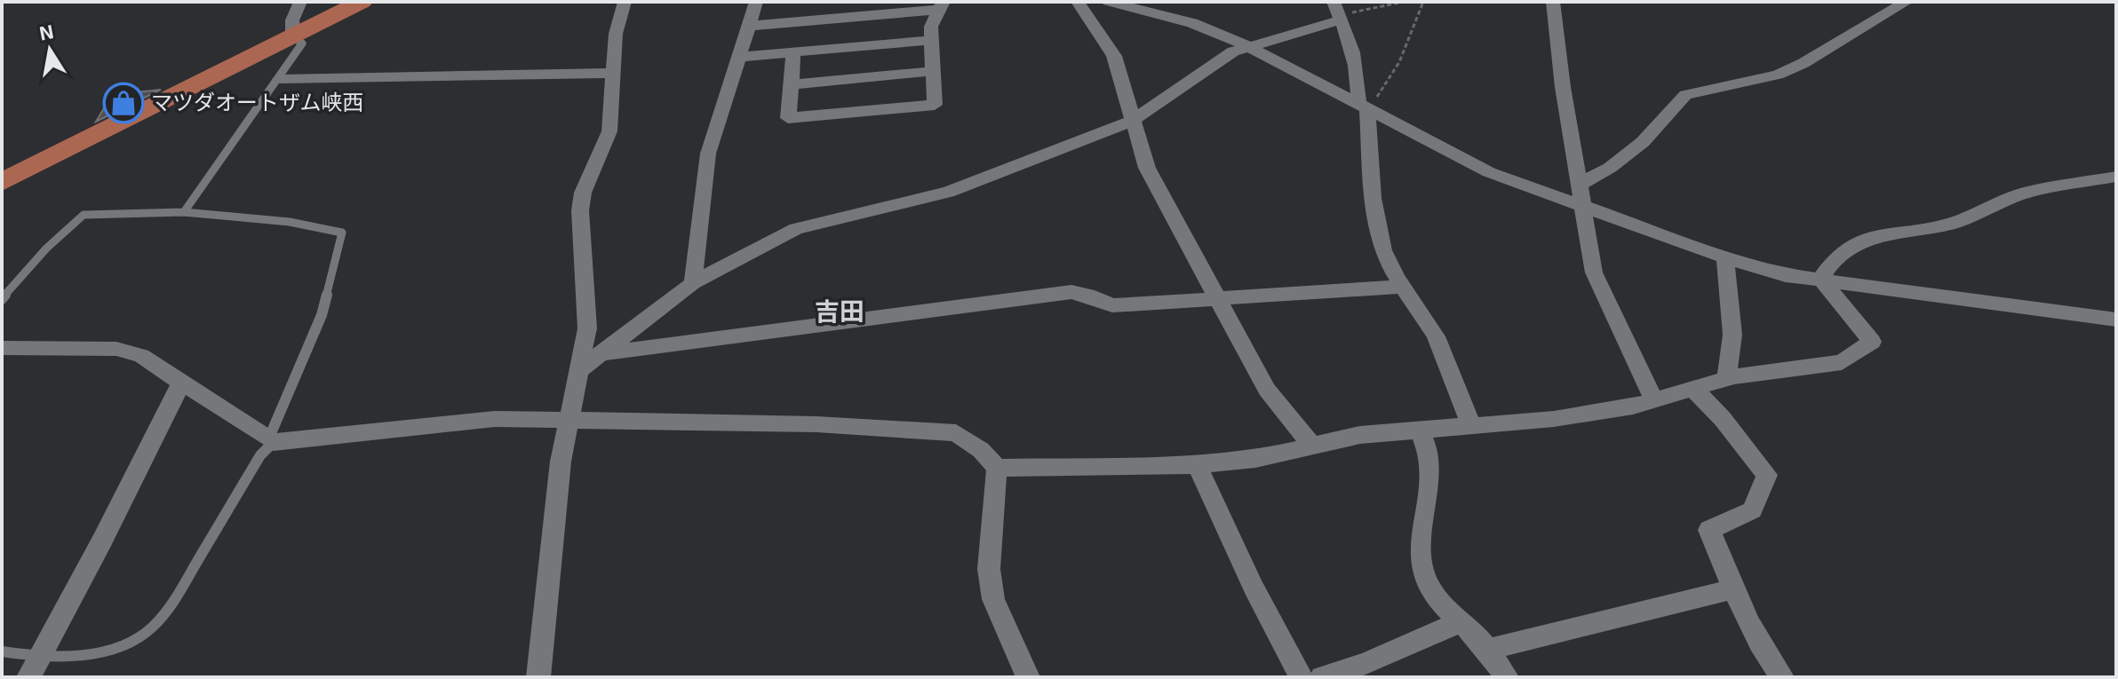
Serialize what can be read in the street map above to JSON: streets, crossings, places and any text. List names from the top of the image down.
{
  "districts": ["吉田"],
  "places": {
    "shop": ["マツダオートザム峡西"]
  },
  "north": "top"
}
